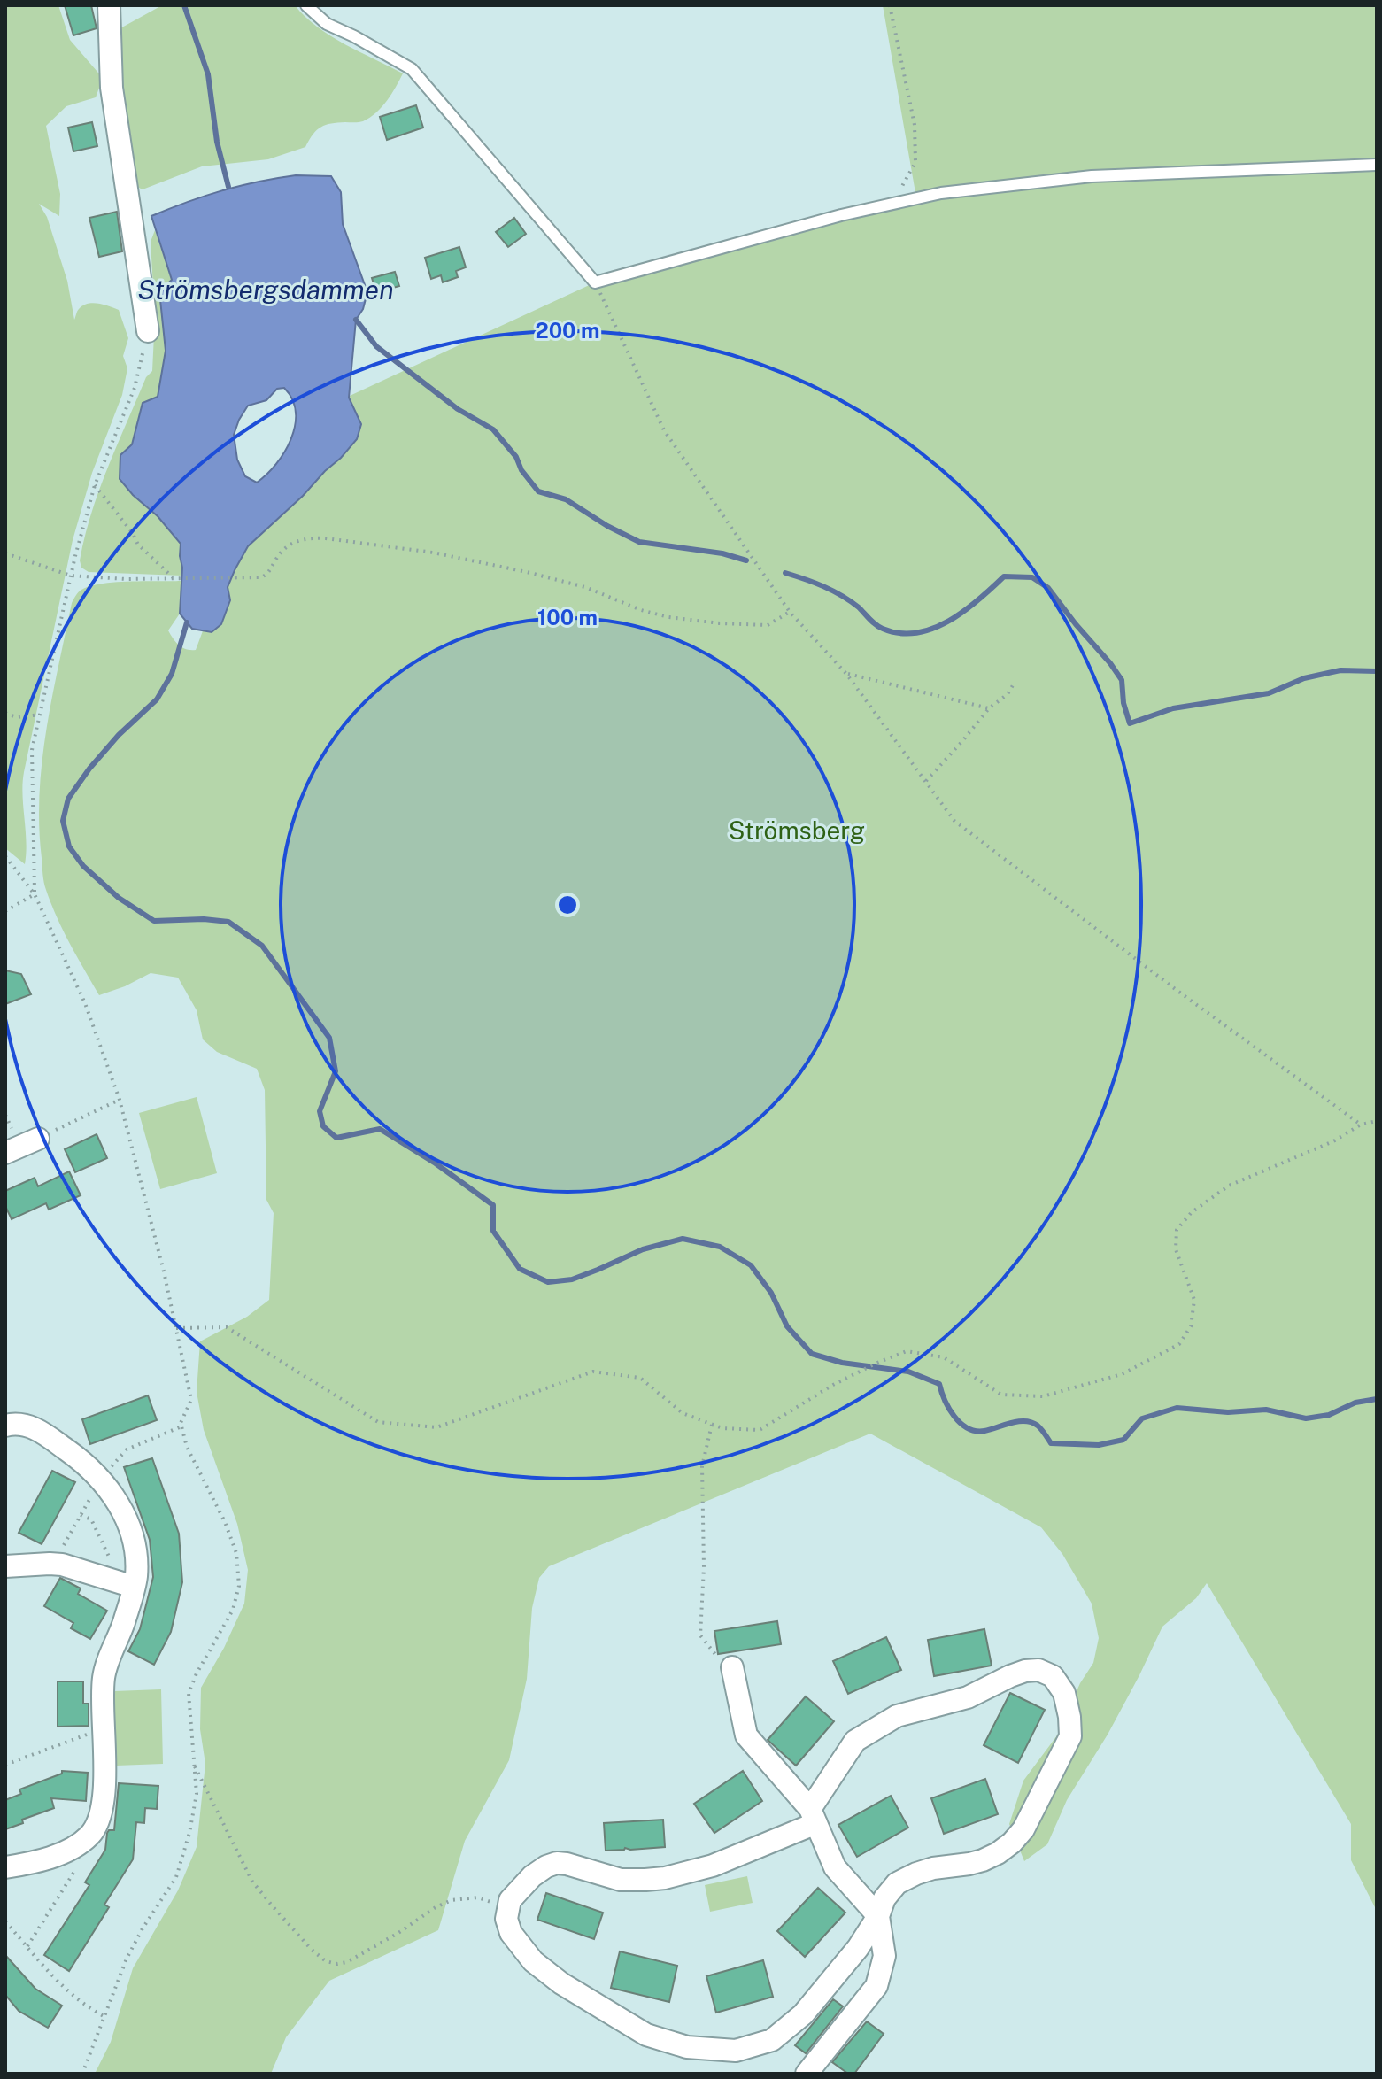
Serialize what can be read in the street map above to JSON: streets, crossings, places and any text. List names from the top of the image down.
{
  "water": ["Strömsbergsdammen"],
  "parks": ["Strömsberg"],
  "rings": ["200 m", "100 m"]
}
